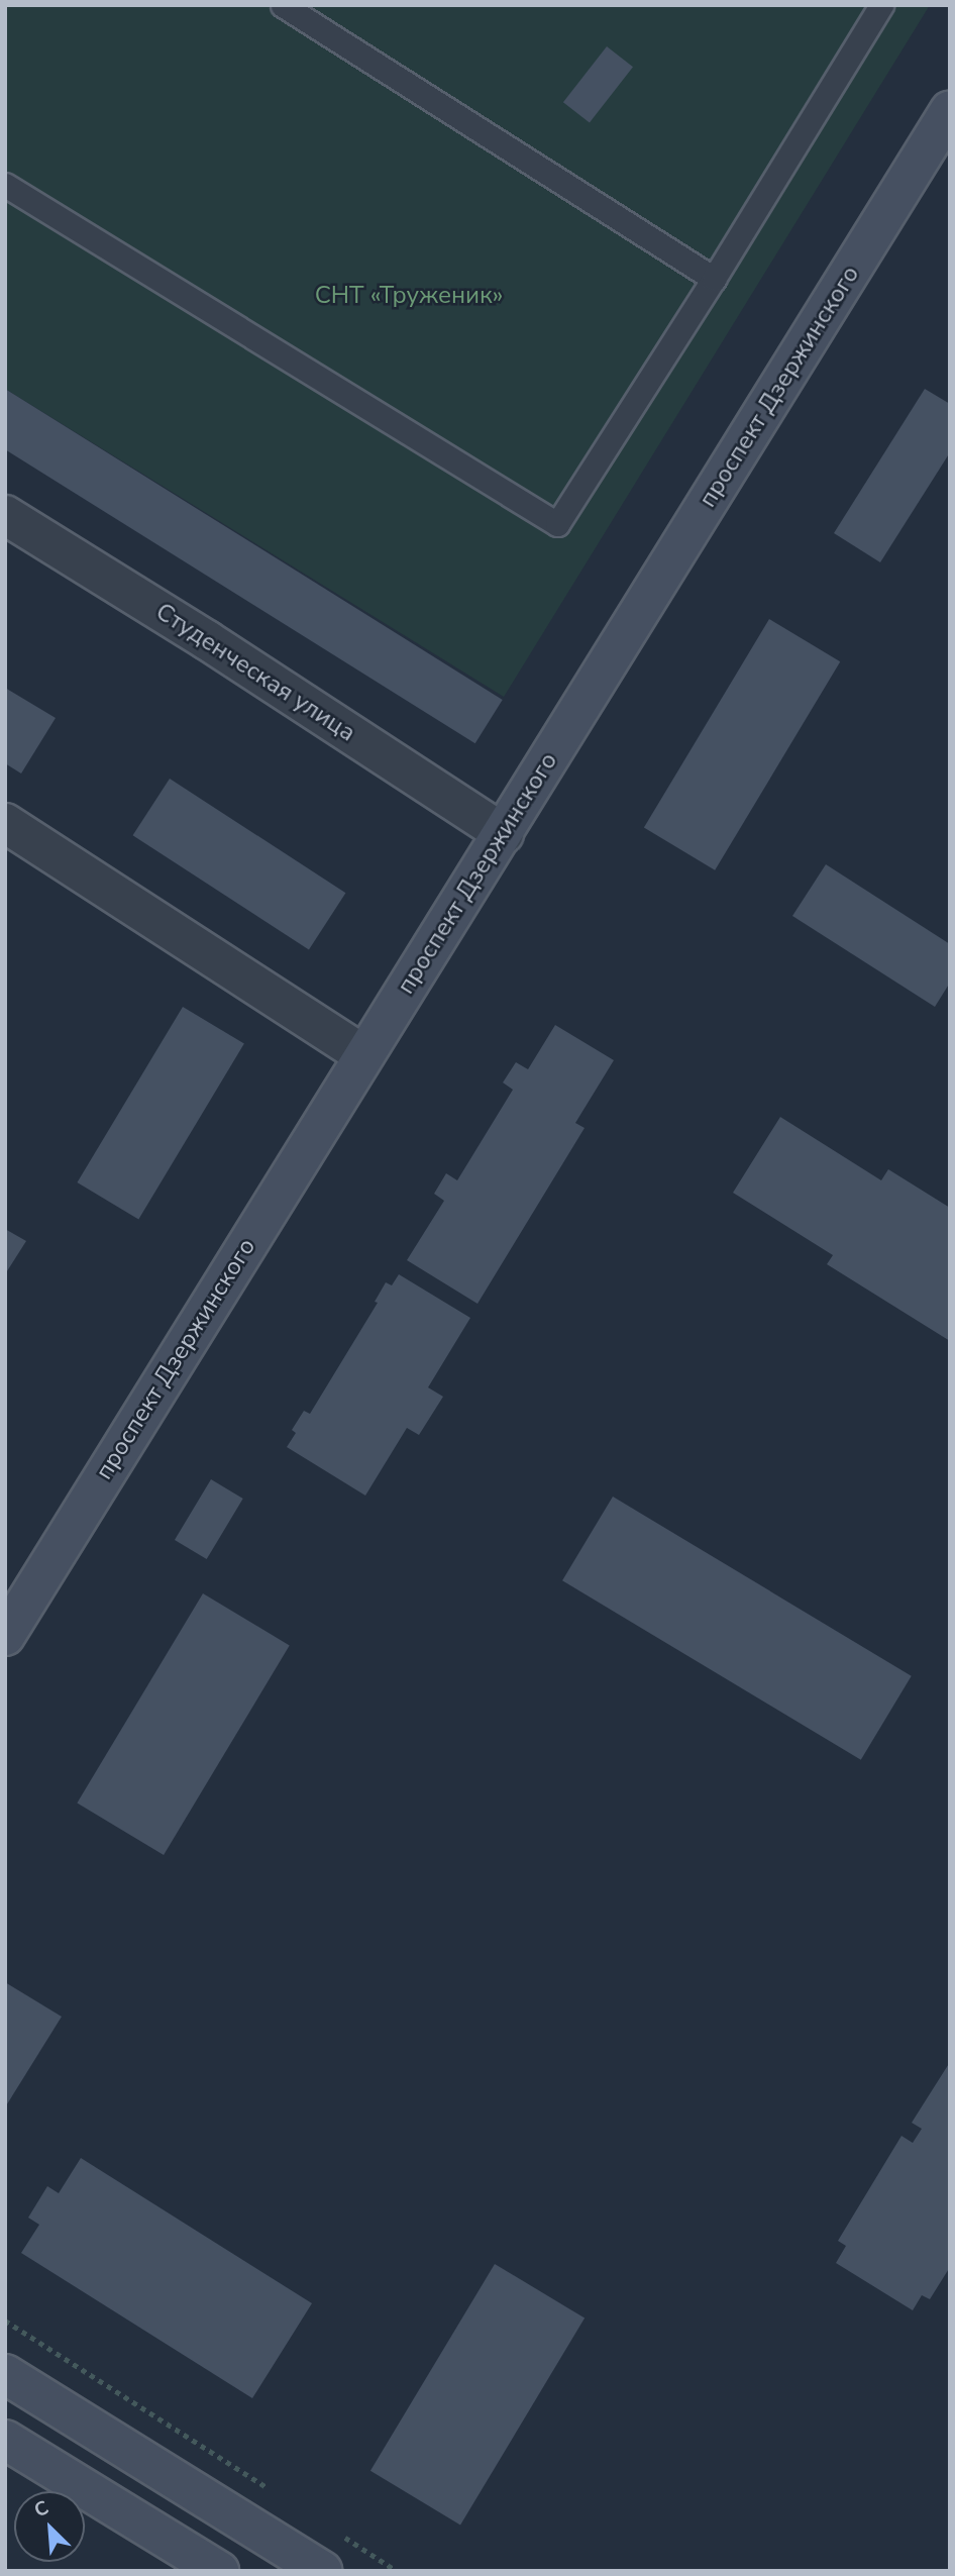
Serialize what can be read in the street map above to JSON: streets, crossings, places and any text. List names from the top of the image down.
{
  "streets": {
    "main road": ["проспект Дзержинского"],
    "street": ["Студенческая улица"]
  },
  "crossings": [
    ["проспект Дзержинского", "Студенческая улица"]
  ],
  "parks": ["СНТ «Труженик»"],
  "north": "top left"
}
